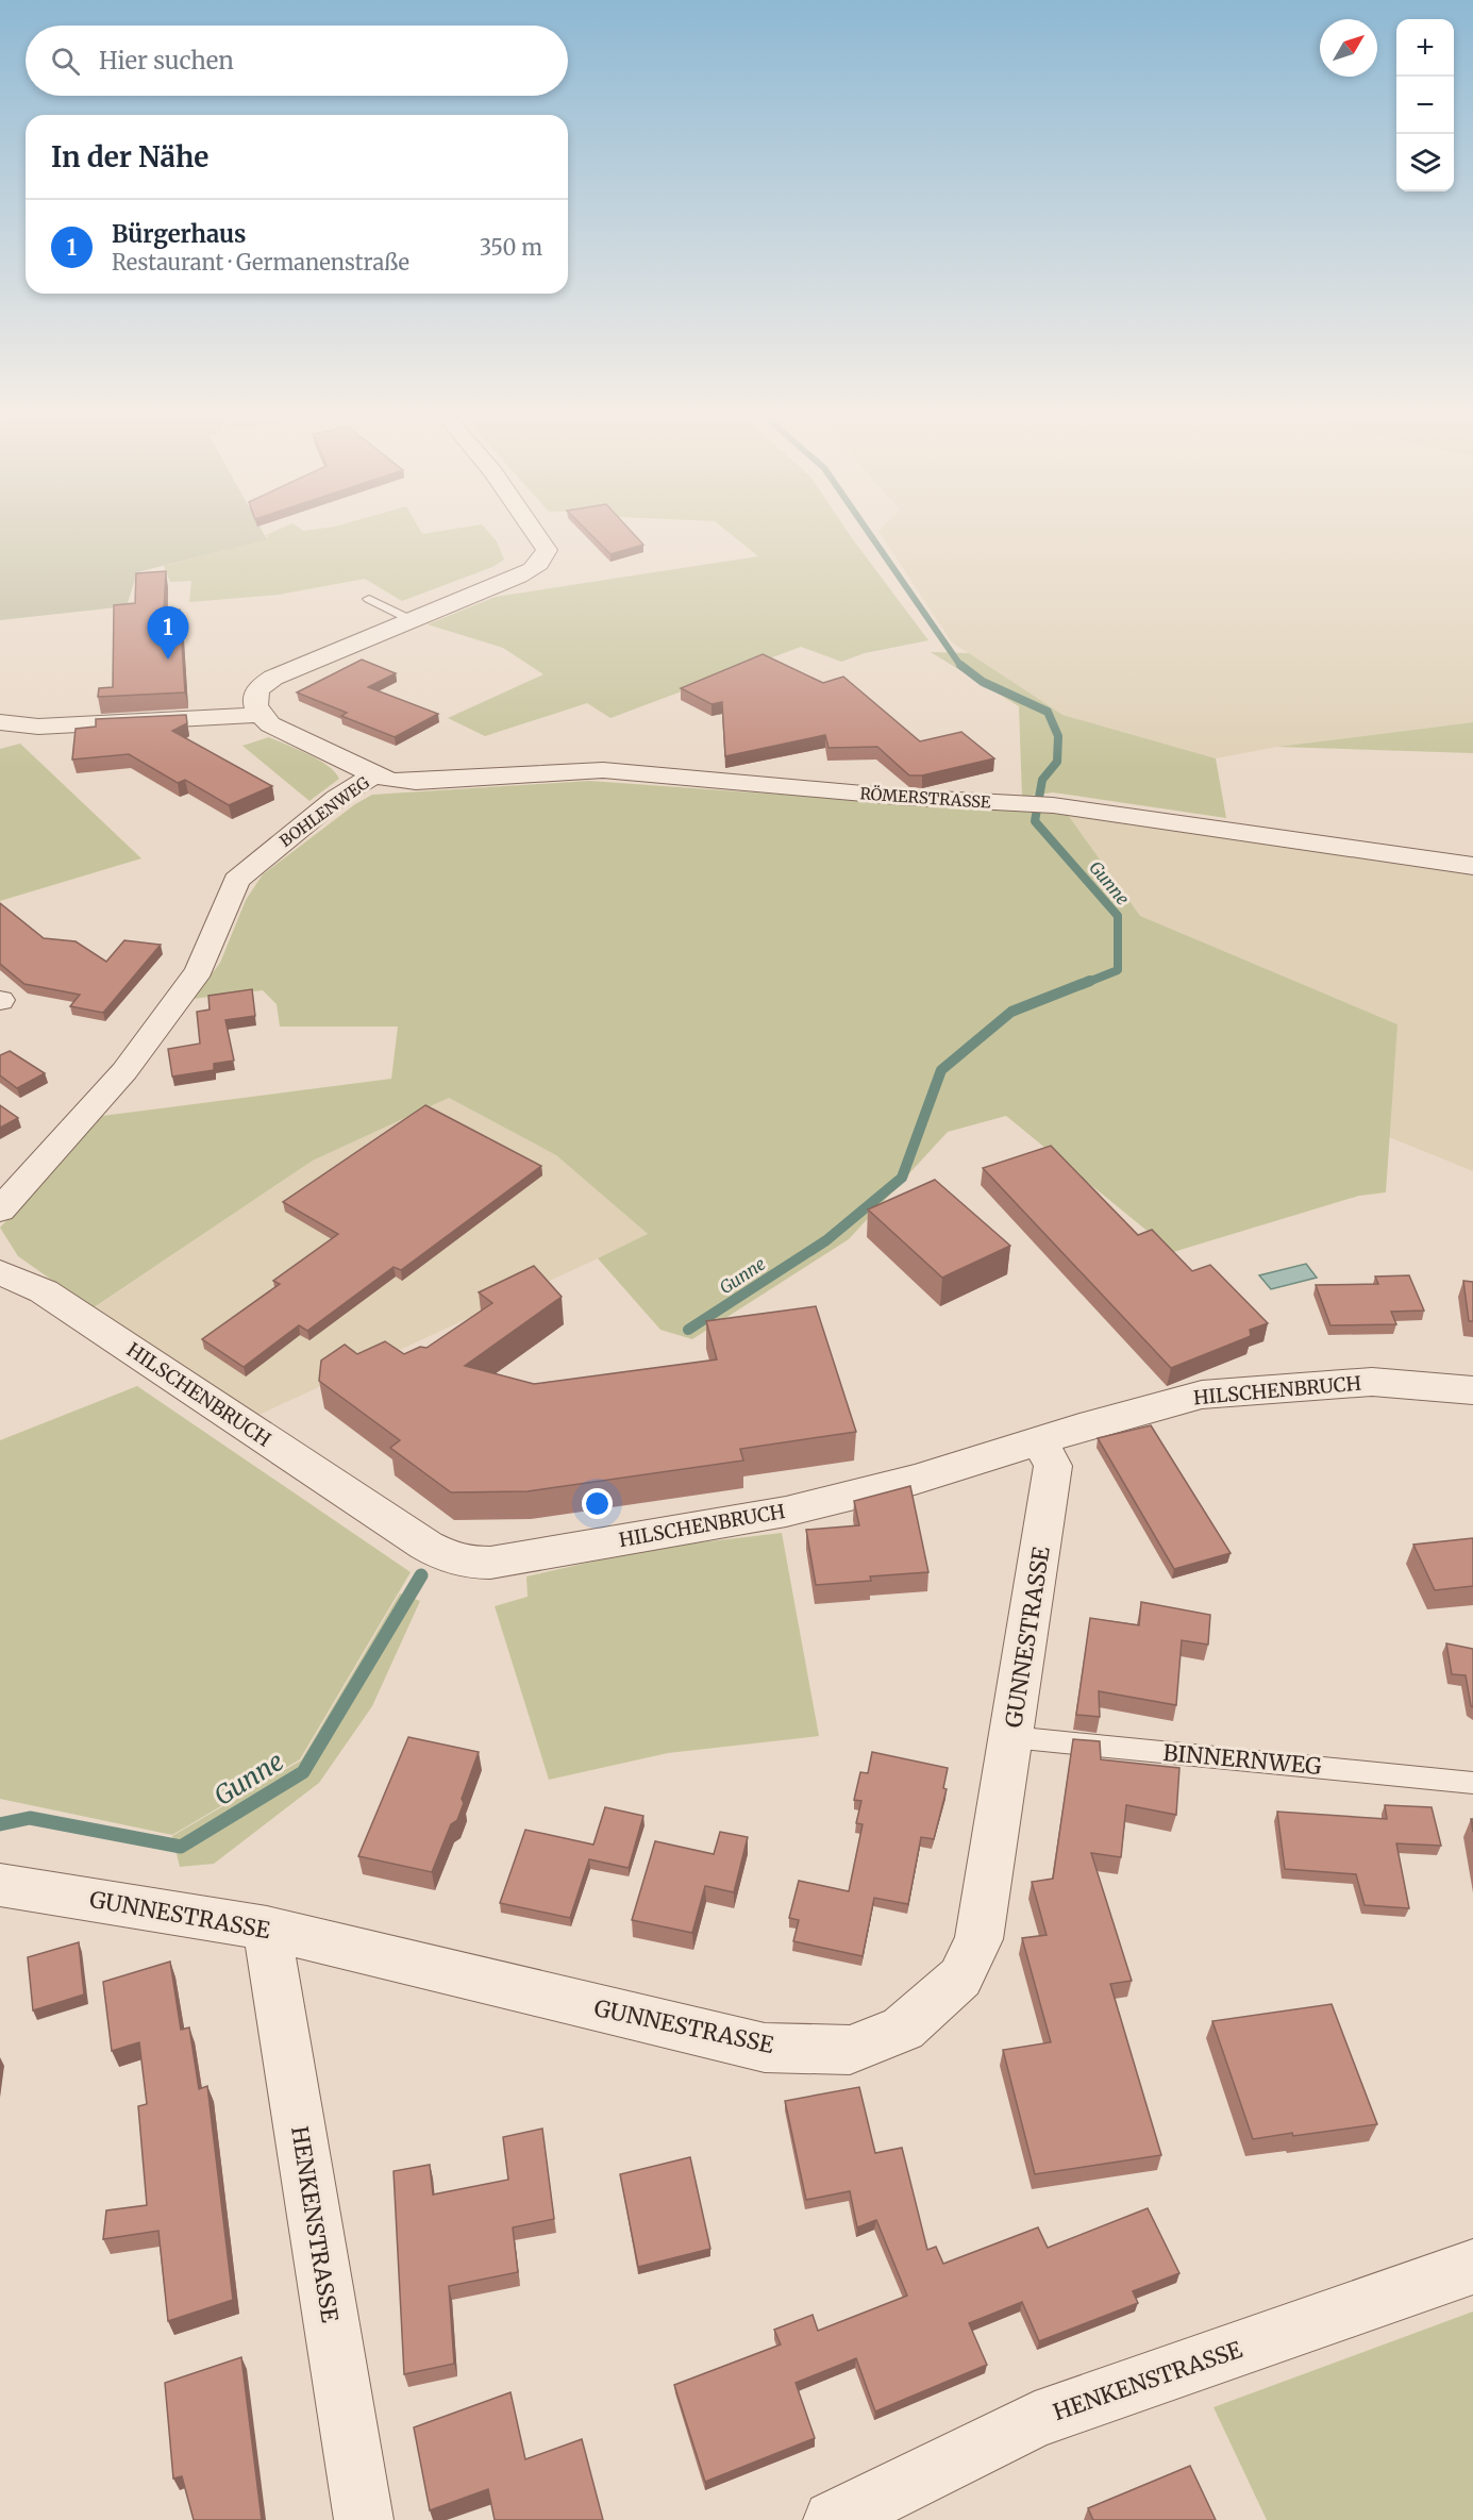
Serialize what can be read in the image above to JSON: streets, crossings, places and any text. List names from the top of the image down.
{
  "streets": {
    "street": [
      "RÖMERSTRASSE",
      "BOHLENWEG",
      "HILSCHENBRUCH",
      "GUNNESTRASSE",
      "HENKENSTRASSE"
    ],
    "lane": ["BINNERNWEG"]
  },
  "crossings": [
    ["RÖMERSTRASSE", "BOHLENWEG"],
    ["HILSCHENBRUCH", "GUNNESTRASSE"],
    ["GUNNESTRASSE", "BINNERNWEG"],
    ["GUNNESTRASSE", "HENKENSTRASSE"]
  ],
  "water": ["Gunne"],
  "north": "top right",
  "page": {
    "map_buttons": ["+", "−"],
    "search": "Hier suchen",
    "heading": "In der Nähe",
    "list": [
      {
        "mark": "1",
        "name": "Bürgerhaus",
        "note": "Restaurant · Germanenstraße",
        "value": "350 m"
      }
    ],
    "pins": "1"
  }
}
